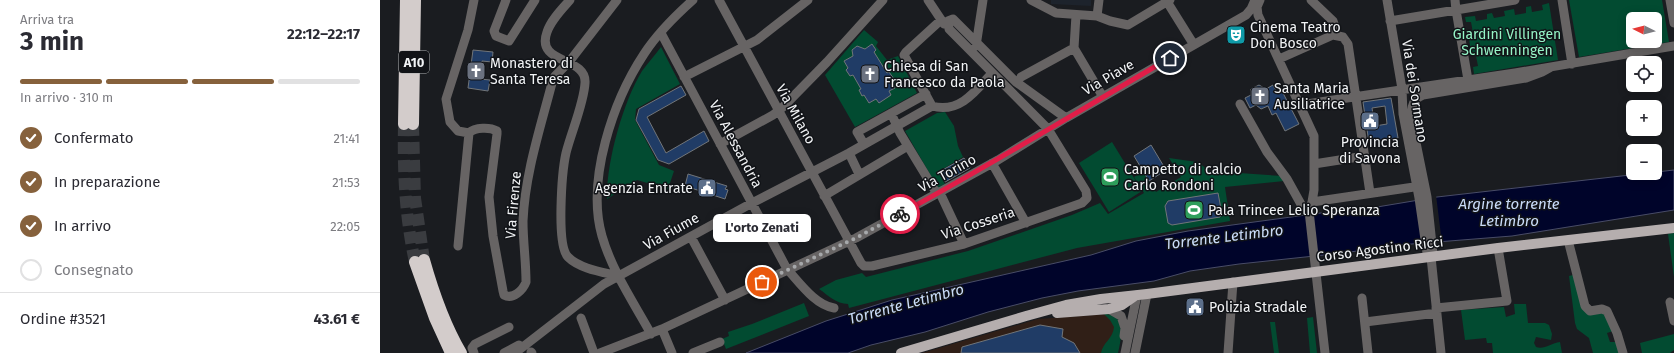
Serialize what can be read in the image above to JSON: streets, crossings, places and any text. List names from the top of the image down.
{
  "streets": {
    "highway": ["A10"],
    "main road": ["Corso Agostino Ricci"],
    "street": [
      "Via Piave",
      "Via dei Sormano",
      "Via Milano",
      "Via Alessandria",
      "Via Torino",
      "Via Firenze",
      "Via Cosseria",
      "Via Fiume"
    ]
  },
  "crossings": [
    ["Via Piave", "Via Torino"],
    ["Via Piave", "Via Cosseria"],
    ["Via dei Sormano", "Corso Agostino Ricci"],
    ["Via Milano", "Via Torino"],
    ["Via Milano", "Via Cosseria"],
    ["Via Milano", "Via Fiume"],
    ["Via Alessandria", "Via Torino"],
    ["Via Alessandria", "Via Fiume"],
    ["Via Torino", "Via Cosseria"]
  ],
  "water": ["Argine torrente Letimbro", "Torrente Letimbro"],
  "parks": ["Giardini Villingen Schwenningen"],
  "places": {
    "theatre": ["Cinema Teatro Don Bosco"],
    "church": ["Monastero di Santa Teresa", "Chiesa di San Francesco da Paola", "Santa Maria Ausiliatrice"],
    "public building": ["Provincia di Savona", "Agenzia Entrate", "Polizia Stradale"],
    "sports": ["Campetto di calcio Carlo Rondoni", "Pala Trincee Lelio Speranza"],
    "other": ["L'orto Zenati"]
  },
  "north": "left",
  "page": {
    "heading": ["3 min", "Arriva tra", "22:12–22:17"],
    "panel": ["Ordine #3521", "43.61 €"],
    "map_buttons": ["+", "−"],
    "bar": "In arrivo · 310 m",
    "list": [
      ["Confermato", "21:41"],
      ["In preparazione", "21:53"],
      ["In arrivo", "22:05"],
      "Consegnato"
    ],
    "bubble": "L'orto Zenati"
  }
}
